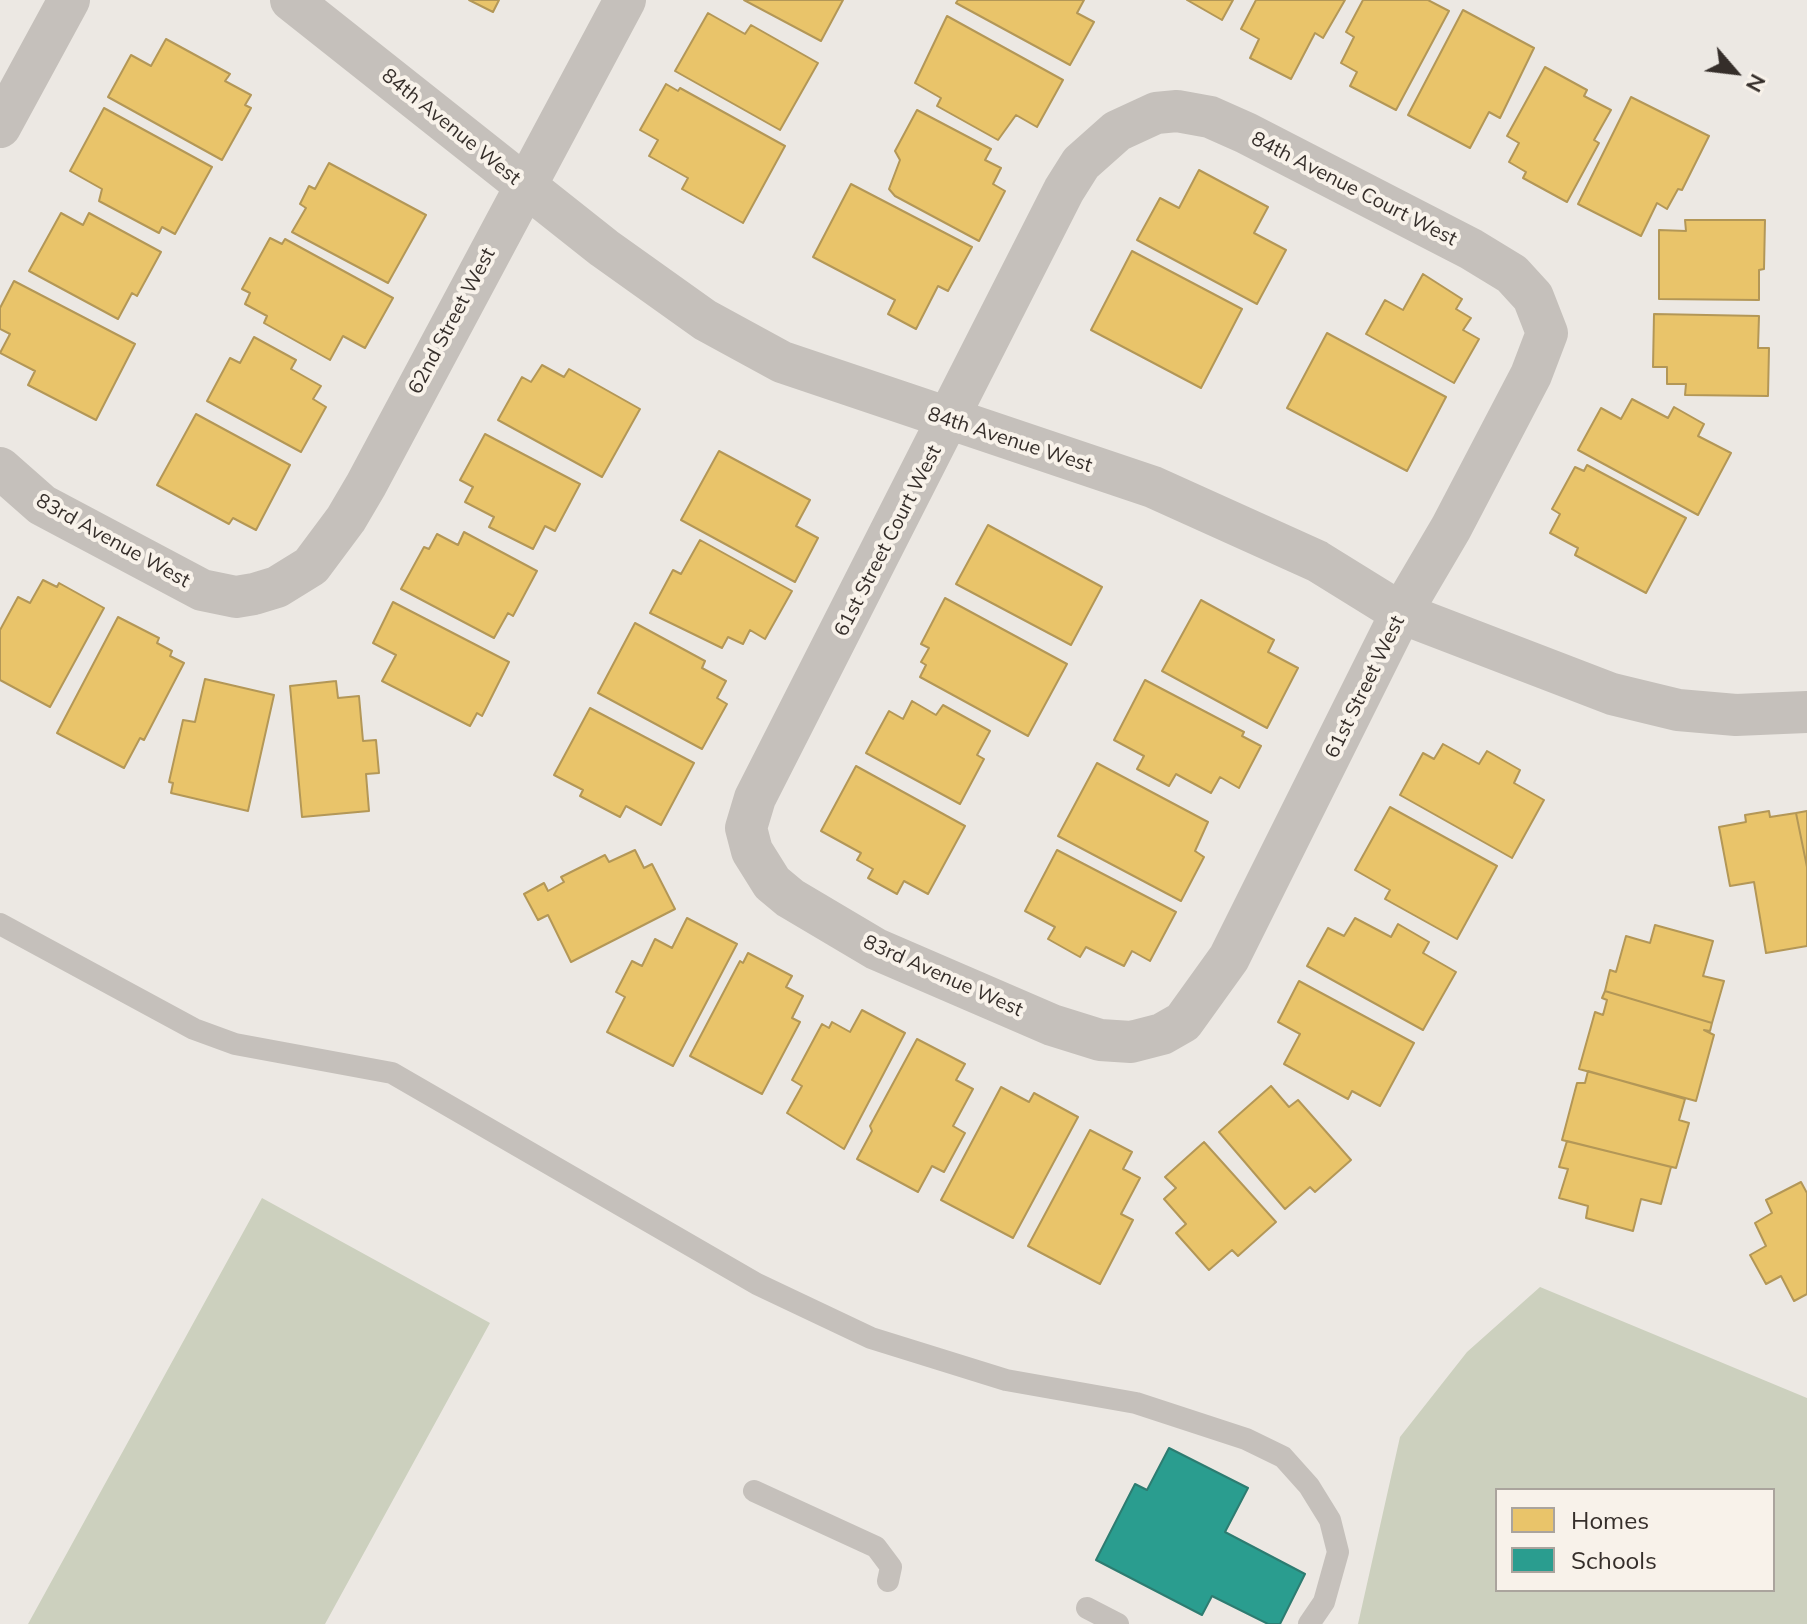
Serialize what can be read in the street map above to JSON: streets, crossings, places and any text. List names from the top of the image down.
{
  "streets": {
    "street": [
      "84th Avenue West",
      "84th Avenue Court West",
      "62nd Street West",
      "83rd Avenue West",
      "61st Street Court West",
      "61st Street West"
    ]
  },
  "crossings": [
    ["84th Avenue West", "62nd Street West"],
    ["84th Avenue West", "61st Street Court West"],
    ["84th Avenue West", "61st Street West"],
    ["84th Avenue Court West", "61st Street Court West"],
    ["84th Avenue Court West", "61st Street West"],
    ["62nd Street West", "83rd Avenue West"],
    ["83rd Avenue West", "61st Street Court West"],
    ["83rd Avenue West", "61st Street West"]
  ],
  "legend": ["Homes", "Schools"],
  "north": "bottom right"
}
